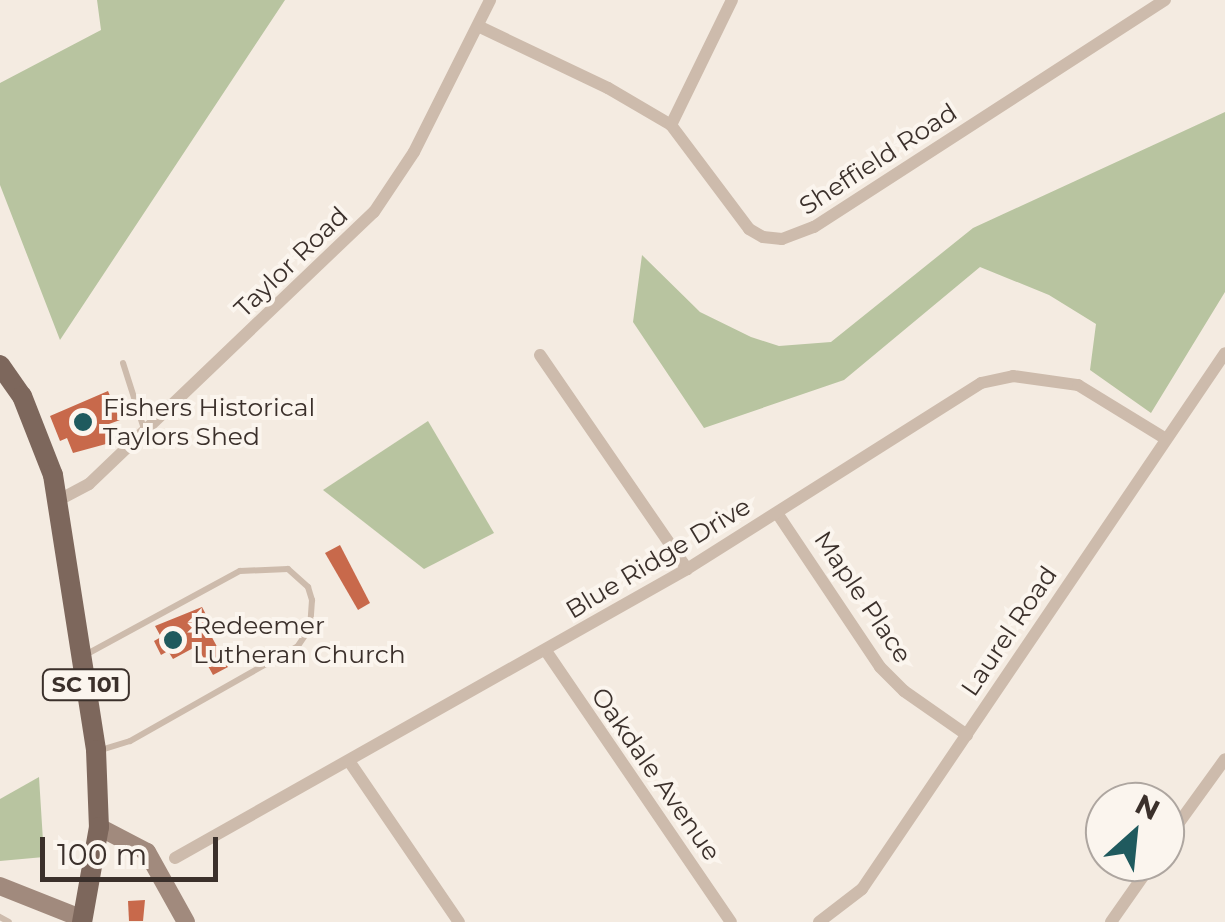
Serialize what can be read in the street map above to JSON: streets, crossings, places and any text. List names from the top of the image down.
{
  "streets": {
    "main road": ["SC 101"],
    "street": [
      "Sheffield Road",
      "Taylor Road",
      "Blue Ridge Drive",
      "Maple Place",
      "Laurel Road",
      "Oakdale Avenue"
    ]
  },
  "crossings": [
    ["Sheffield Road", "Taylor Road"],
    ["Taylor Road", "SC 101"],
    ["Blue Ridge Drive", "Maple Place"],
    ["Blue Ridge Drive", "Laurel Road"],
    ["Blue Ridge Drive", "Oakdale Avenue"],
    ["Maple Place", "Laurel Road"]
  ],
  "places": ["Fishers Historical Taylors Shed", "Redeemer Lutheran Church"],
  "scale_bar": "100 m",
  "north": "top right"
}
